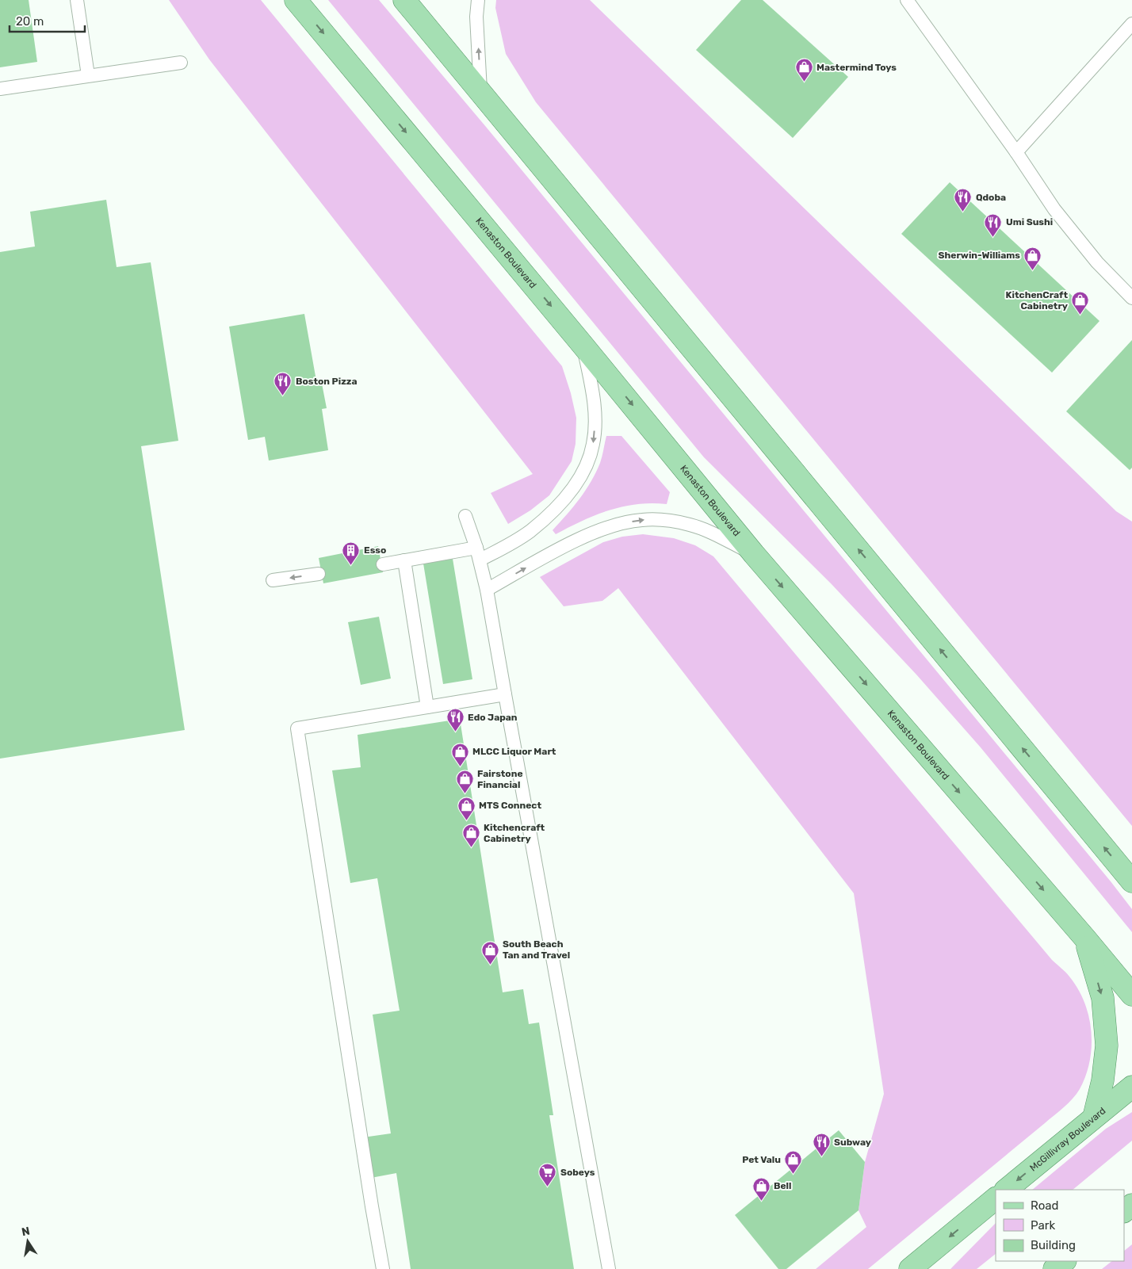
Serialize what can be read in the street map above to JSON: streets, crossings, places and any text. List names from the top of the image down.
{
  "streets": {
    "main road": ["Kenaston Boulevard", "McGillivray Boulevard"]
  },
  "one_way": ["McGillivray Boulevard"],
  "places": {
    "shop": [
      "Mastermind Toys",
      "Sherwin-Williams",
      "KitchenCraft Cabinetry",
      "MLCC Liquor Mart",
      "Fairstone Financial",
      "MTS Connect",
      "Kitchencraft Cabinetry",
      "South Beach Tan and Travel",
      "Pet Valu",
      "Bell"
    ],
    "restaurant": [
      "Qdoba",
      "Umi Sushi",
      "Boston Pizza",
      "Edo Japan",
      "Subway"
    ],
    "building": ["Esso"],
    "supermarket": ["Sobeys"]
  },
  "legend": ["Road", "Park", "Building"],
  "scale_bar": "20 m",
  "north": "top"
}
